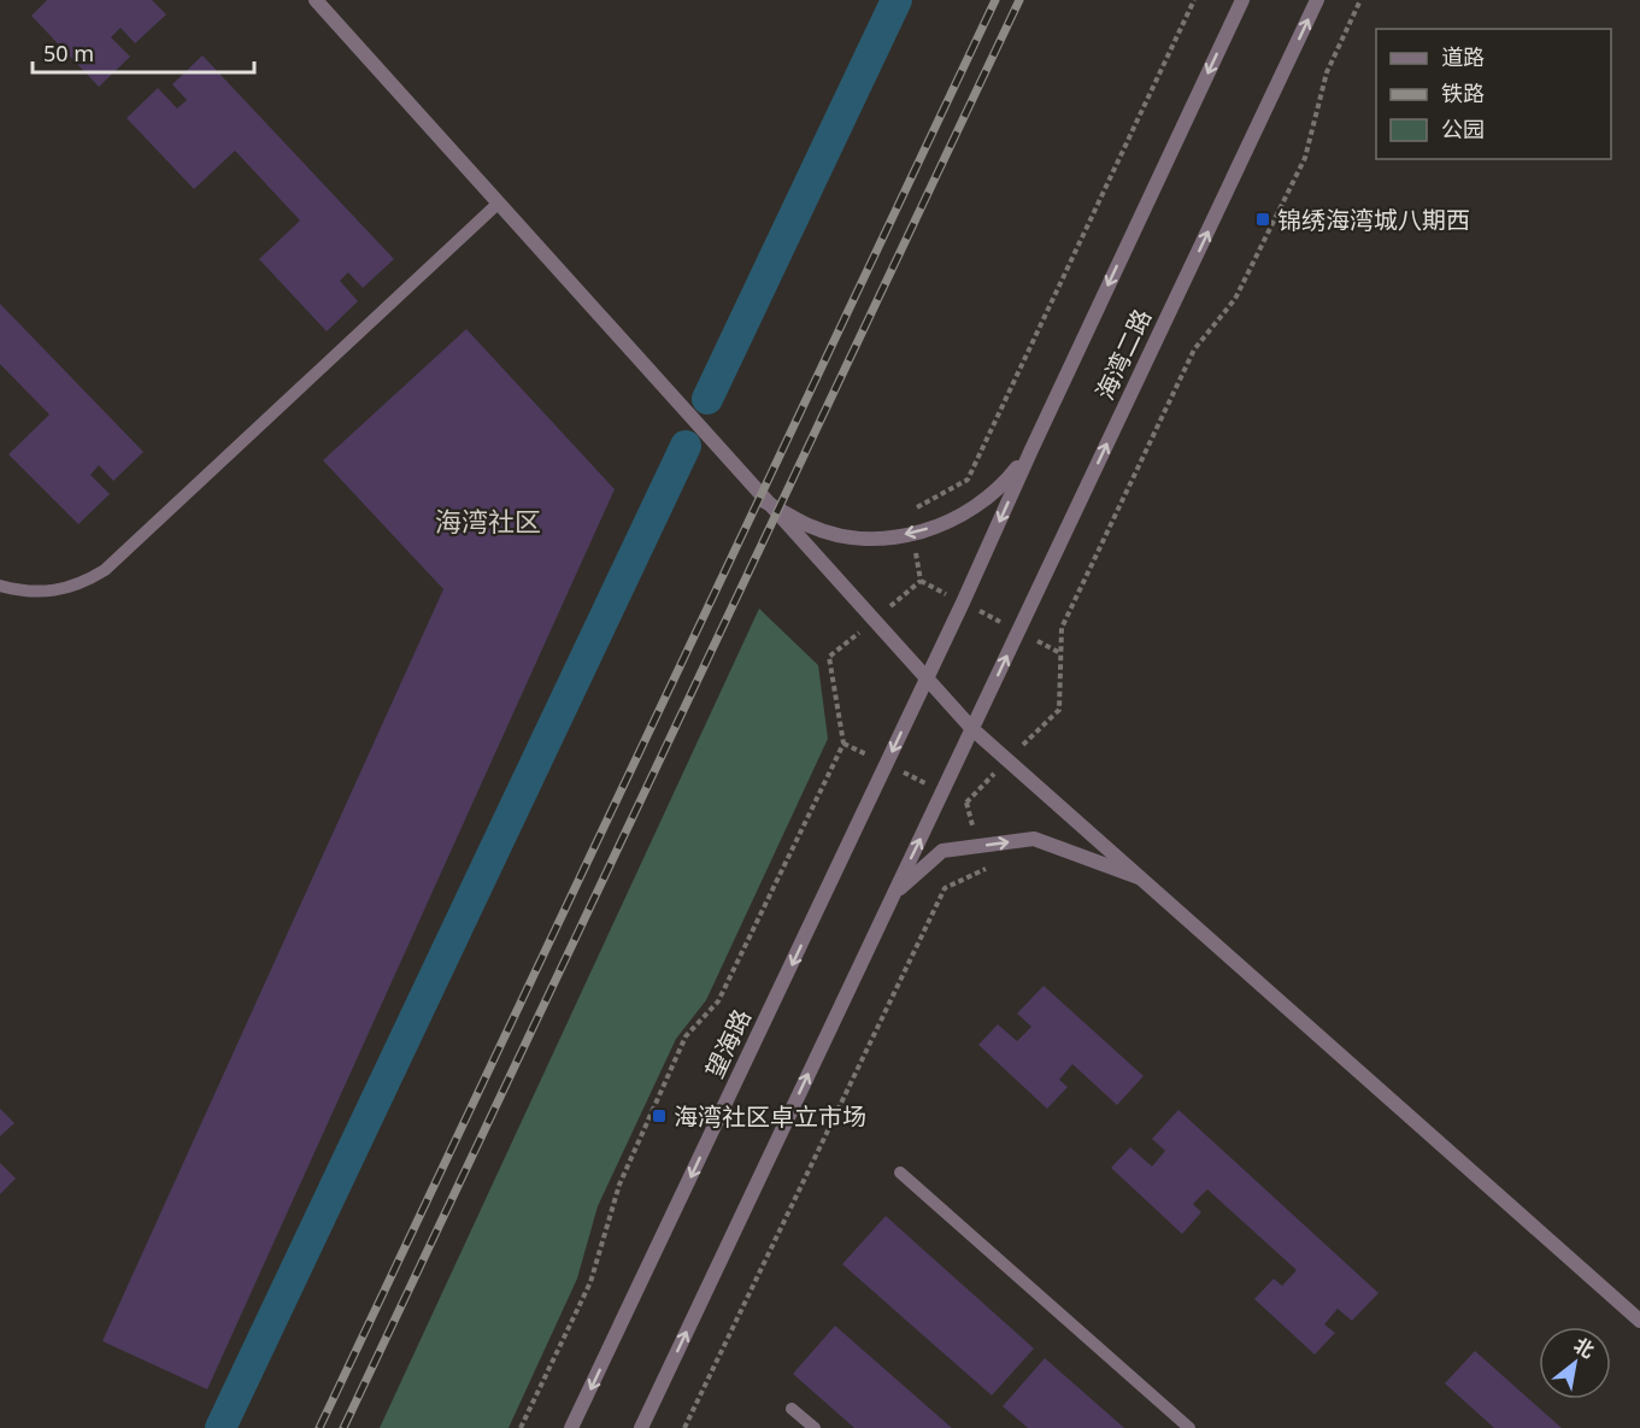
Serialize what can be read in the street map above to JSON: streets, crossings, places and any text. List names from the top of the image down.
{
  "streets": {
    "street": ["海湾二路", "望海路"]
  },
  "crossings": [
    ["海湾二路", "望海路"]
  ],
  "districts": ["海湾社区"],
  "places": {
    "transit": ["锦绣海湾城八期西", "海湾社区卓立市场"]
  },
  "legend": ["道路", "铁路", "公园"],
  "scale_bar": "50 m",
  "north": "top right"
}
